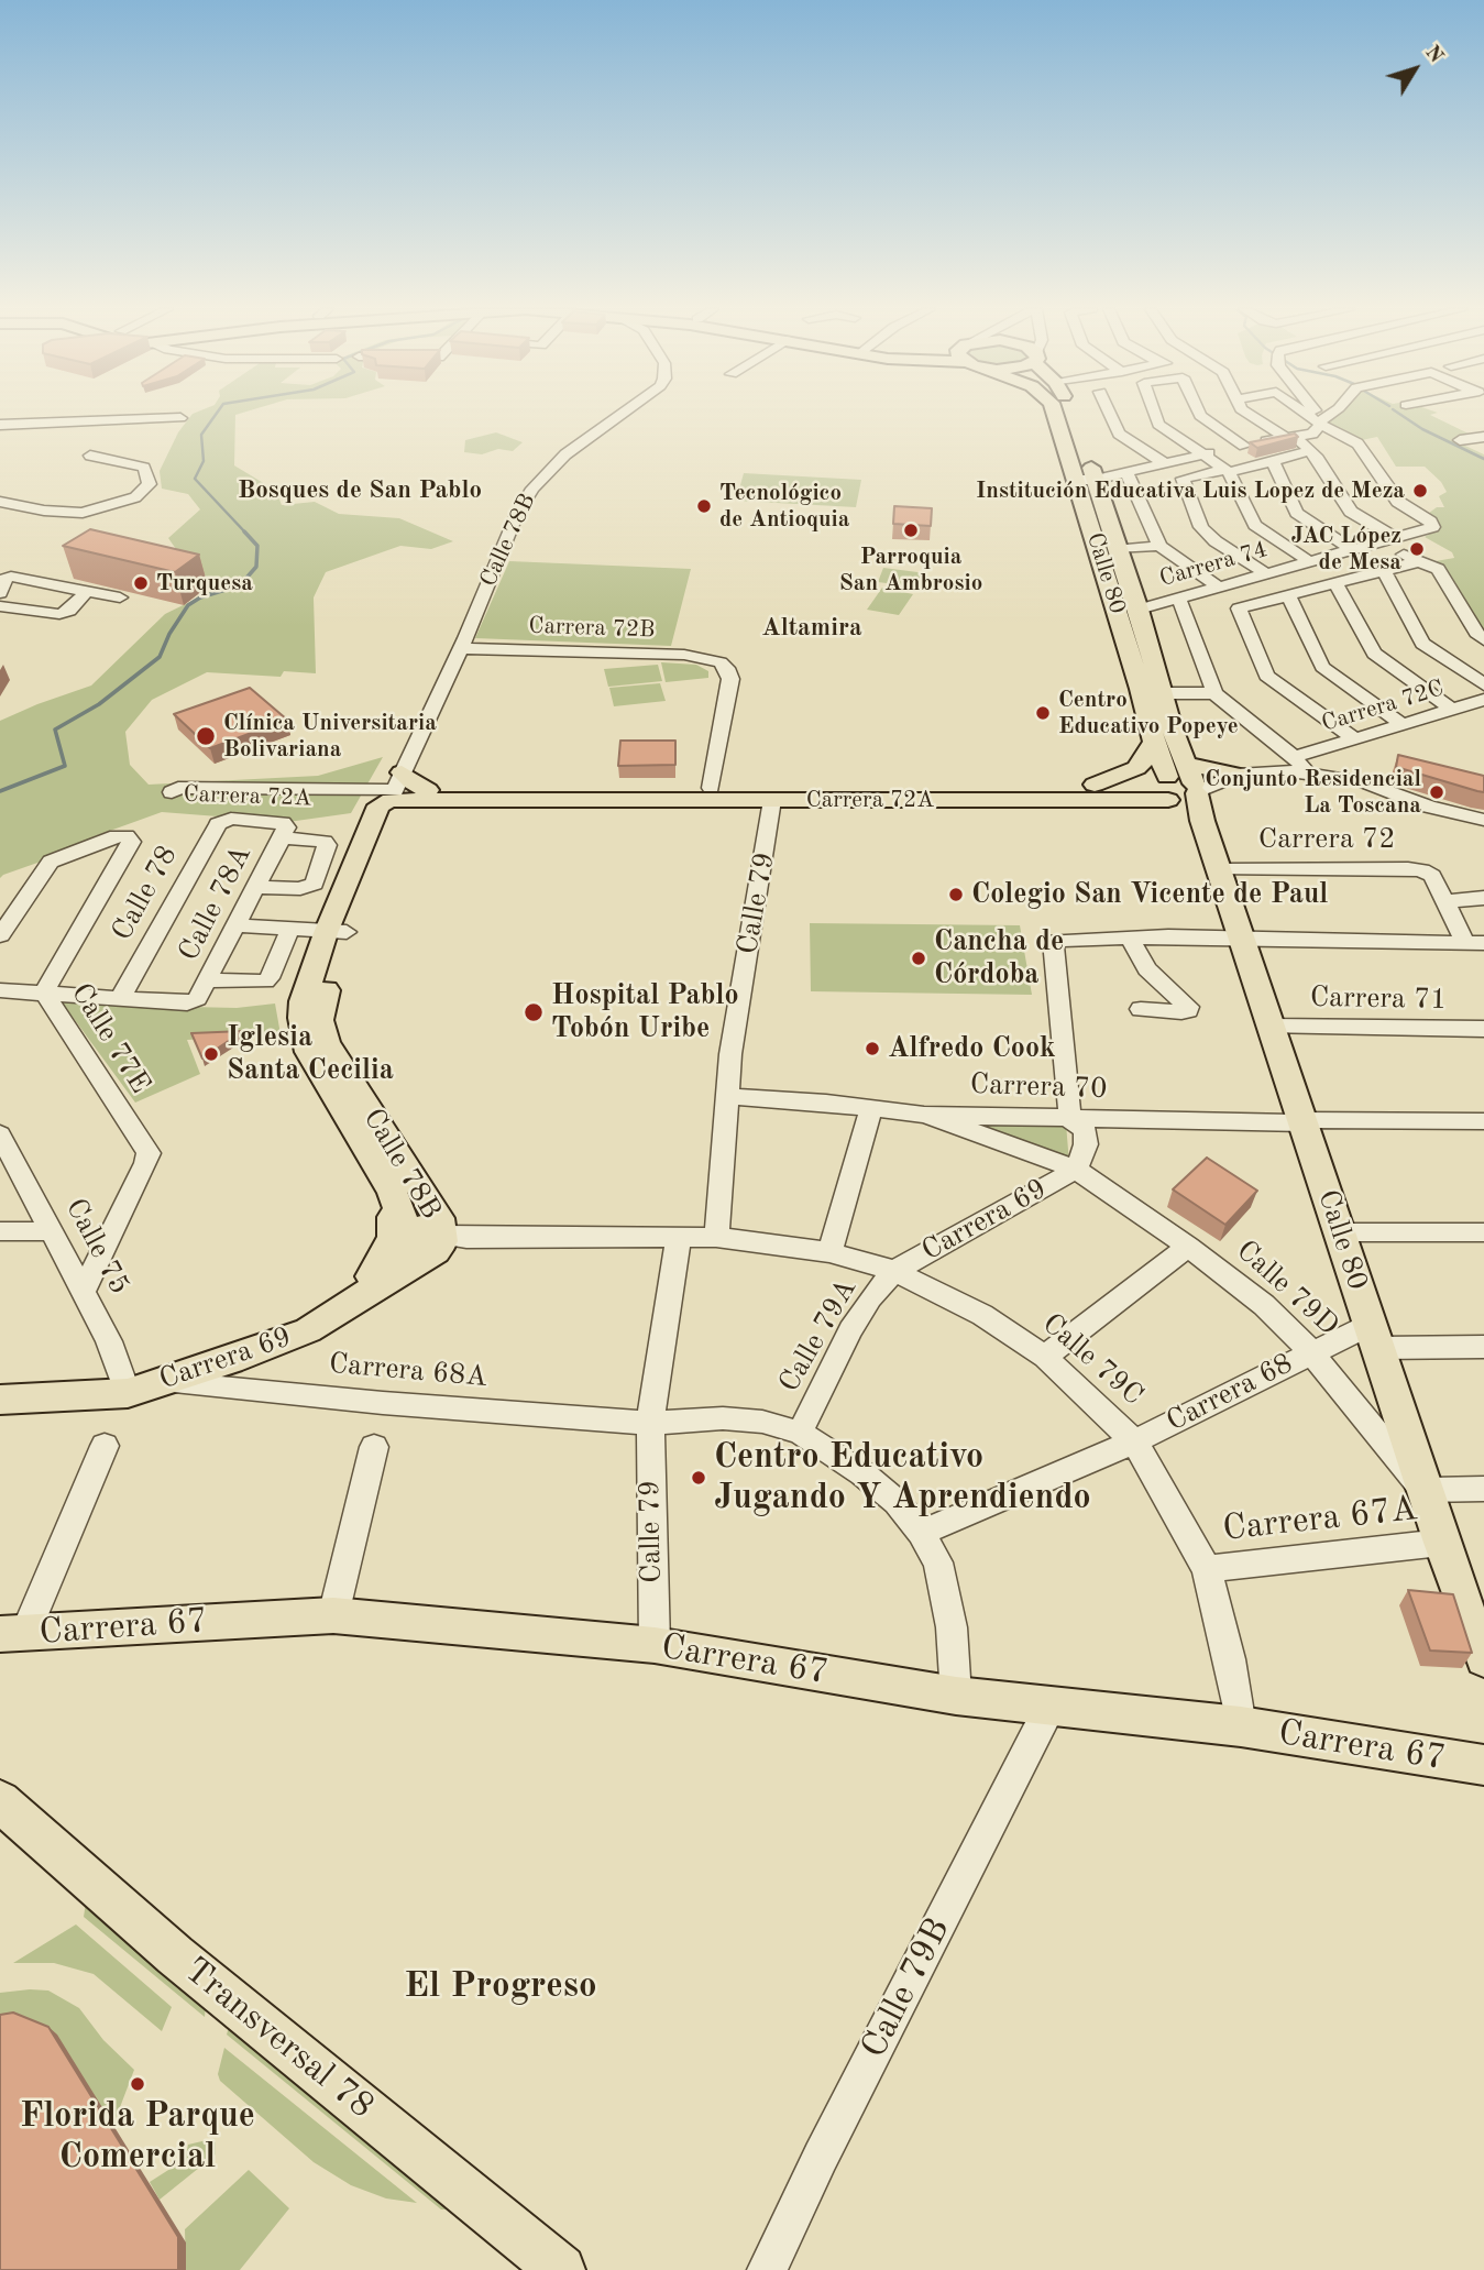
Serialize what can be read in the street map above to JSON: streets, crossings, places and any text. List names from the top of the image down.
{
  "streets": {
    "main road": [
      "Calle 78B",
      "Calle 80",
      "Carrera 72A",
      "Carrera 69",
      "Carrera 67",
      "Transversal 78"
    ],
    "street": [
      "Carrera 74",
      "Carrera 72B",
      "Carrera 72C",
      "Carrera 72",
      "Calle 78",
      "Calle 78A",
      "Calle 79",
      "Carrera 71",
      "Calle 77E",
      "Carrera 70",
      "Calle 75",
      "Calle 79D",
      "Calle 79A",
      "Calle 79C",
      "Carrera 68A",
      "Carrera 68",
      "Carrera 67A",
      "Calle 79B"
    ]
  },
  "crossings": [
    ["Calle 78B", "Carrera 72B"],
    ["Calle 78B", "Carrera 72A"],
    ["Calle 78B", "Carrera 69"],
    ["Carrera 74", "Calle 80"],
    ["Calle 80", "Carrera 72A"],
    ["Calle 80", "Carrera 72"],
    ["Calle 80", "Carrera 71"],
    ["Calle 80", "Carrera 70"],
    ["Calle 80", "Calle 79D"],
    ["Calle 80", "Carrera 68"],
    ["Calle 80", "Carrera 67A"],
    ["Carrera 72B", "Carrera 72A"],
    ["Carrera 72A", "Calle 78"],
    ["Carrera 72A", "Calle 78A"],
    ["Carrera 72A", "Calle 79"],
    ["Calle 78", "Calle 78A"],
    ["Calle 79", "Carrera 70"],
    ["Calle 79", "Calle 79C"],
    ["Calle 79", "Carrera 68A"],
    ["Calle 79", "Carrera 67"],
    ["Calle 77E", "Calle 75"],
    ["Carrera 70", "Calle 79D"],
    ["Carrera 70", "Calle 79A"],
    ["Carrera 69", "Calle 75"],
    ["Carrera 69", "Calle 79D"],
    ["Carrera 69", "Calle 79A"],
    ["Carrera 69", "Calle 79C"],
    ["Carrera 69", "Carrera 68A"],
    ["Calle 79D", "Carrera 68"],
    ["Calle 79D", "Carrera 67A"],
    ["Calle 79A", "Calle 79C"],
    ["Calle 79C", "Carrera 68"],
    ["Calle 79C", "Carrera 67A"],
    ["Calle 79C", "Carrera 67"],
    ["Carrera 67", "Calle 79B"]
  ],
  "districts": ["Bosques de San Pablo", "Altamira", "El Progreso"],
  "places": [
    "Institución Educativa Luis Lopez de Meza",
    "Tecnológico de Antioquia",
    "Parroquia San Ambrosio",
    "JAC López de Mesa",
    "Turquesa",
    "Centro Educativo Popeye",
    "Clínica Universitaria Bolivariana",
    "Conjunto Residencial La Toscana",
    "Colegio San Vicente de Paul",
    "Cancha de Córdoba",
    "Hospital Pablo Tobón Uribe",
    "Alfredo Cook",
    "Iglesia Santa Cecilia",
    "Centro Educativo Jugando Y Aprendiendo",
    "Florida Parque Comercial"
  ],
  "north": "top right"
}
